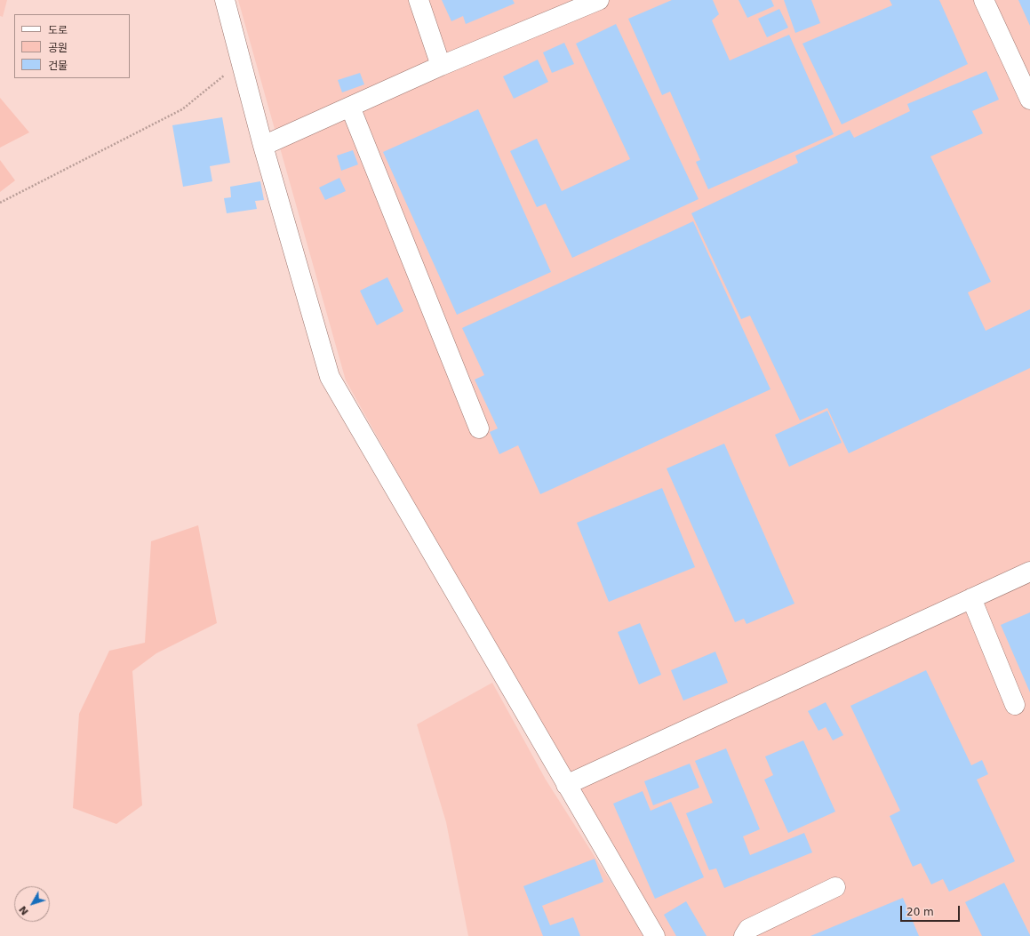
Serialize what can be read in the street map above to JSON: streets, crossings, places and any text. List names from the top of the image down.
{
  "legend": ["도로", "공원", "건물"],
  "scale_bar": "20 m",
  "north": "bottom left"
}
